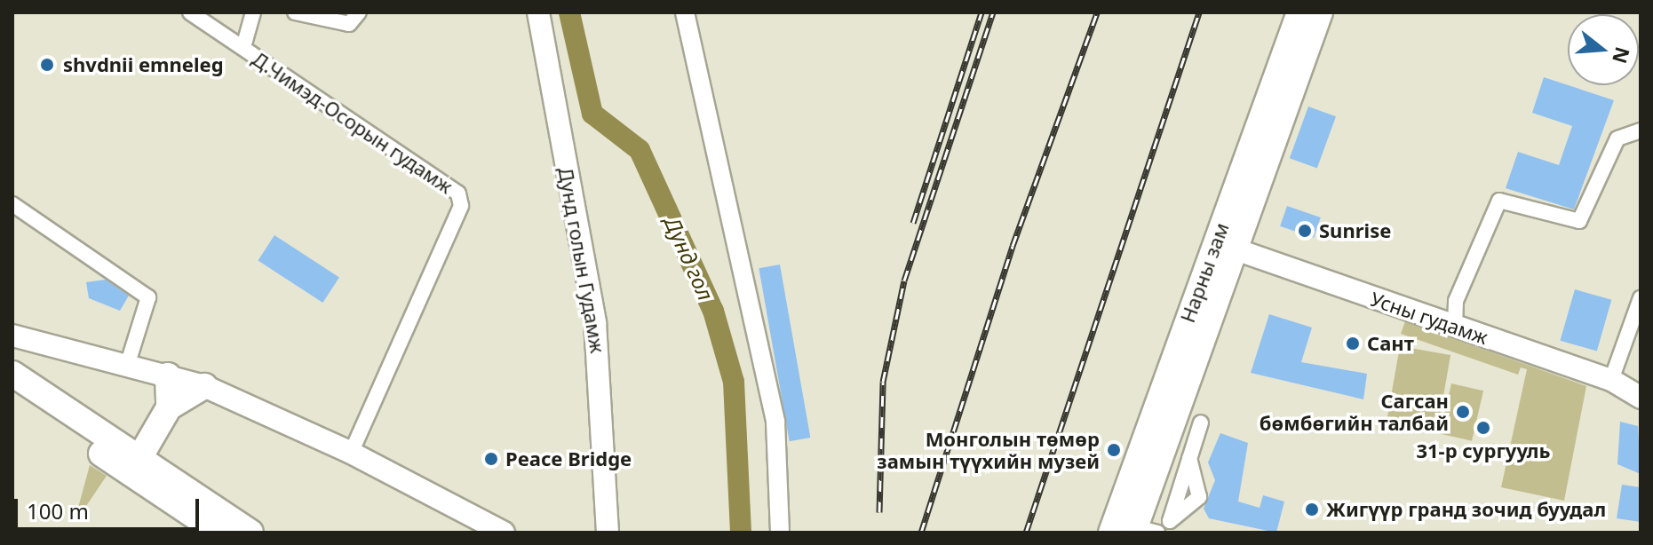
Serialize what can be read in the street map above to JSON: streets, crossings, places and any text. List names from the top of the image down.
{
  "streets": {
    "main road": ["Дунд голын Гудамж", "Нарны зам", "Усны гудамж"],
    "street": ["Д.Чимэд-Осорын гудамж"]
  },
  "crossings": [
    ["Нарны зам", "Усны гудамж"]
  ],
  "water": ["Дунд гол"],
  "places": [
    "shvdnii emneleg",
    "Sunrise",
    "Сант",
    "Сагсан бөмбөгийн талбай",
    "31-р сургууль",
    "Монголын төмөр замын түүхийн музей",
    "Peace Bridge",
    "Жигүүр гранд зочид буудал"
  ],
  "scale_bar": "100 m",
  "north": "right"
}
